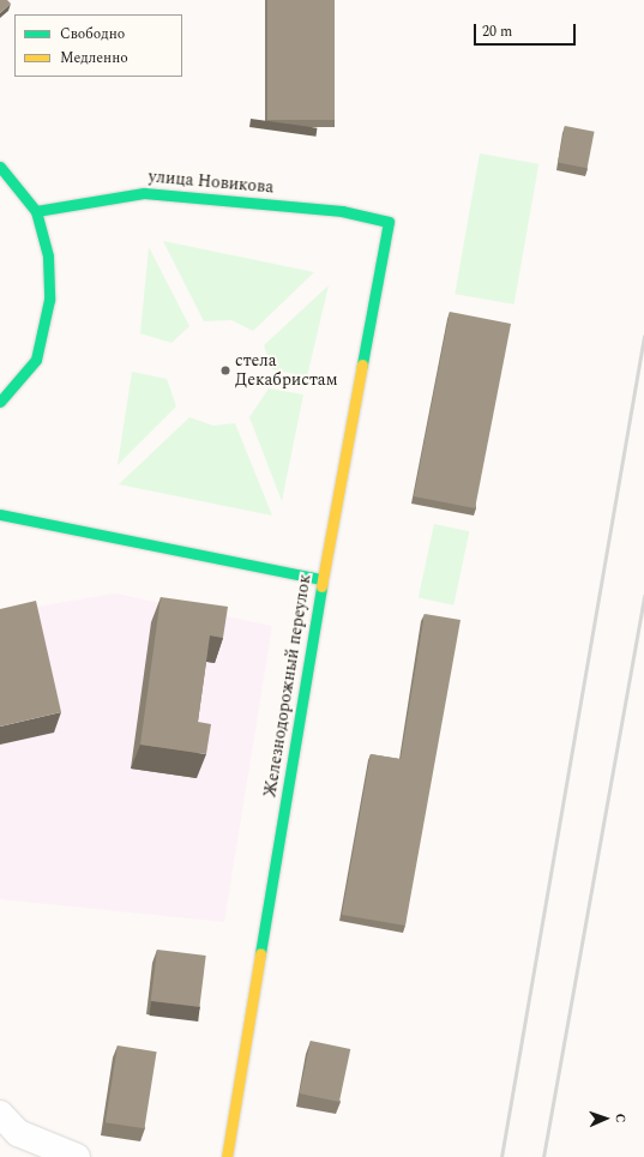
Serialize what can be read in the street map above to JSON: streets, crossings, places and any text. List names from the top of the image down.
{
  "streets": {
    "street": ["улица Новикова", "Железнодорожный переулок"]
  },
  "crossings": [
    ["улица Новикова", "Железнодорожный переулок"]
  ],
  "places": ["стела Декабристам"],
  "legend": ["Свободно", "Медленно"],
  "scale_bar": "20 m",
  "north": "right"
}
